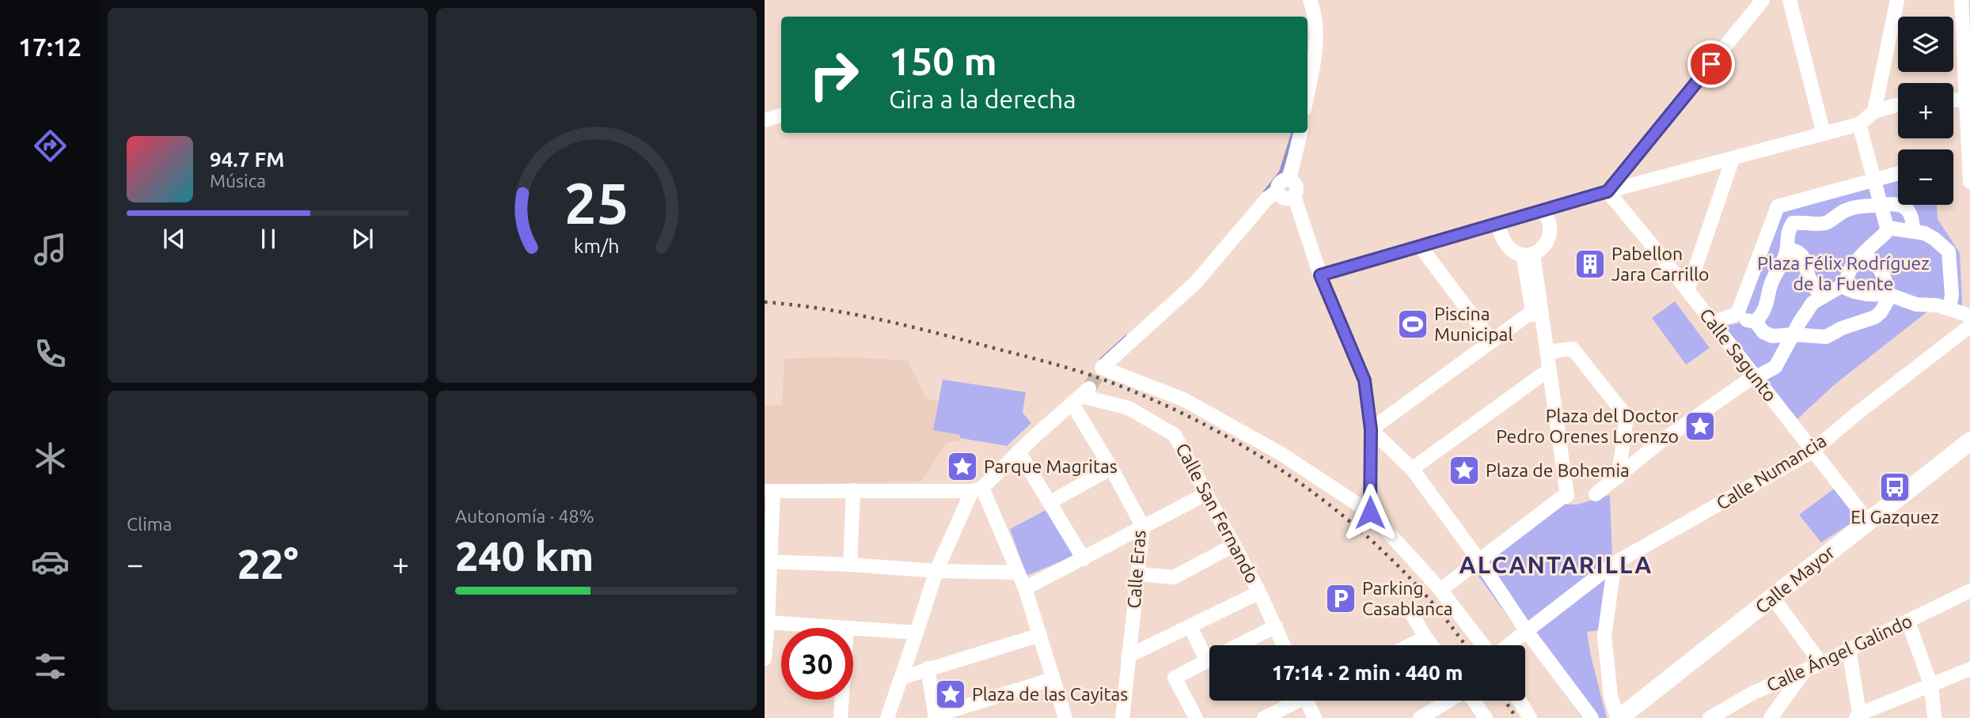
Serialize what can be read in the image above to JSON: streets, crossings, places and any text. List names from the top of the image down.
{
  "streets": {
    "main road": ["Calle Mayor"],
    "street": [
      "Calle Sagunto",
      "Calle Numancia",
      "Calle San Fernando",
      "Calle Eras",
      "Calle Ángel Galindo"
    ]
  },
  "crossings": [
    ["Calle Sagunto", "Calle Numancia"],
    ["Calle Sagunto", "Calle Mayor"],
    ["Calle San Fernando", "Calle Eras"]
  ],
  "districts": ["ALCANTARILLA"],
  "parks": ["Plaza Félix Rodríguez de la Fuente"],
  "places": {
    "building": ["Pabellon Jara Carrillo"],
    "sports": ["Piscina Municipal"],
    "place": [
      "Plaza del Doctor Pedro Orenes Lorenzo",
      "Parque Magritas",
      "Plaza de Bohemia",
      "Plaza de las Cayitas"
    ],
    "bus stop": ["El Gazquez"],
    "parking": ["Parking Casablanca"]
  },
  "page": {
    "tabs": "17:12",
    "map_buttons": ["+", "−"],
    "turn": ["150 m", "Gira a la derecha"],
    "song": ["94.7 FM", "Música"],
    "tile": [
      "Clima",
      ["Autonomía · 48%", "240 km"]
    ],
    "heat": ["−", "22°", "+"],
    "limit": "30",
    "trip": "17:14 · 2 min · 440 m",
    "gauge": ["25", "km/h"]
  }
}
